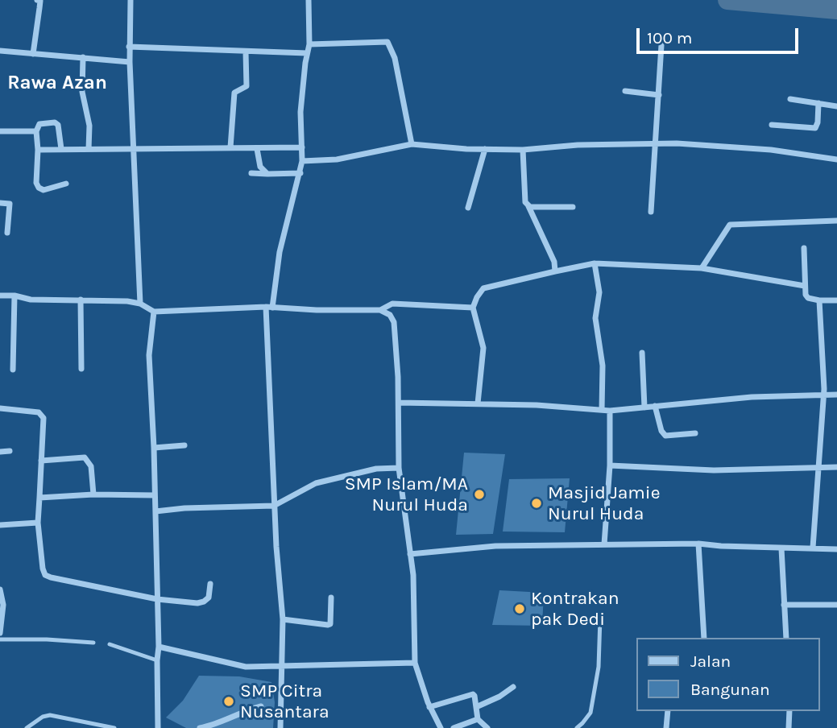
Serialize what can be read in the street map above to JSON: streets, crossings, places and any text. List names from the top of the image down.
{
  "districts": ["Rawa Azan"],
  "places": [
    "SMP Islam/MA Nurul Huda",
    "Masjid Jamie Nurul Huda",
    "Kontrakan pak Dedi",
    "SMP Citra Nusantara"
  ],
  "legend": ["Jalan", "Bangunan"],
  "scale_bar": "100 m"
}
